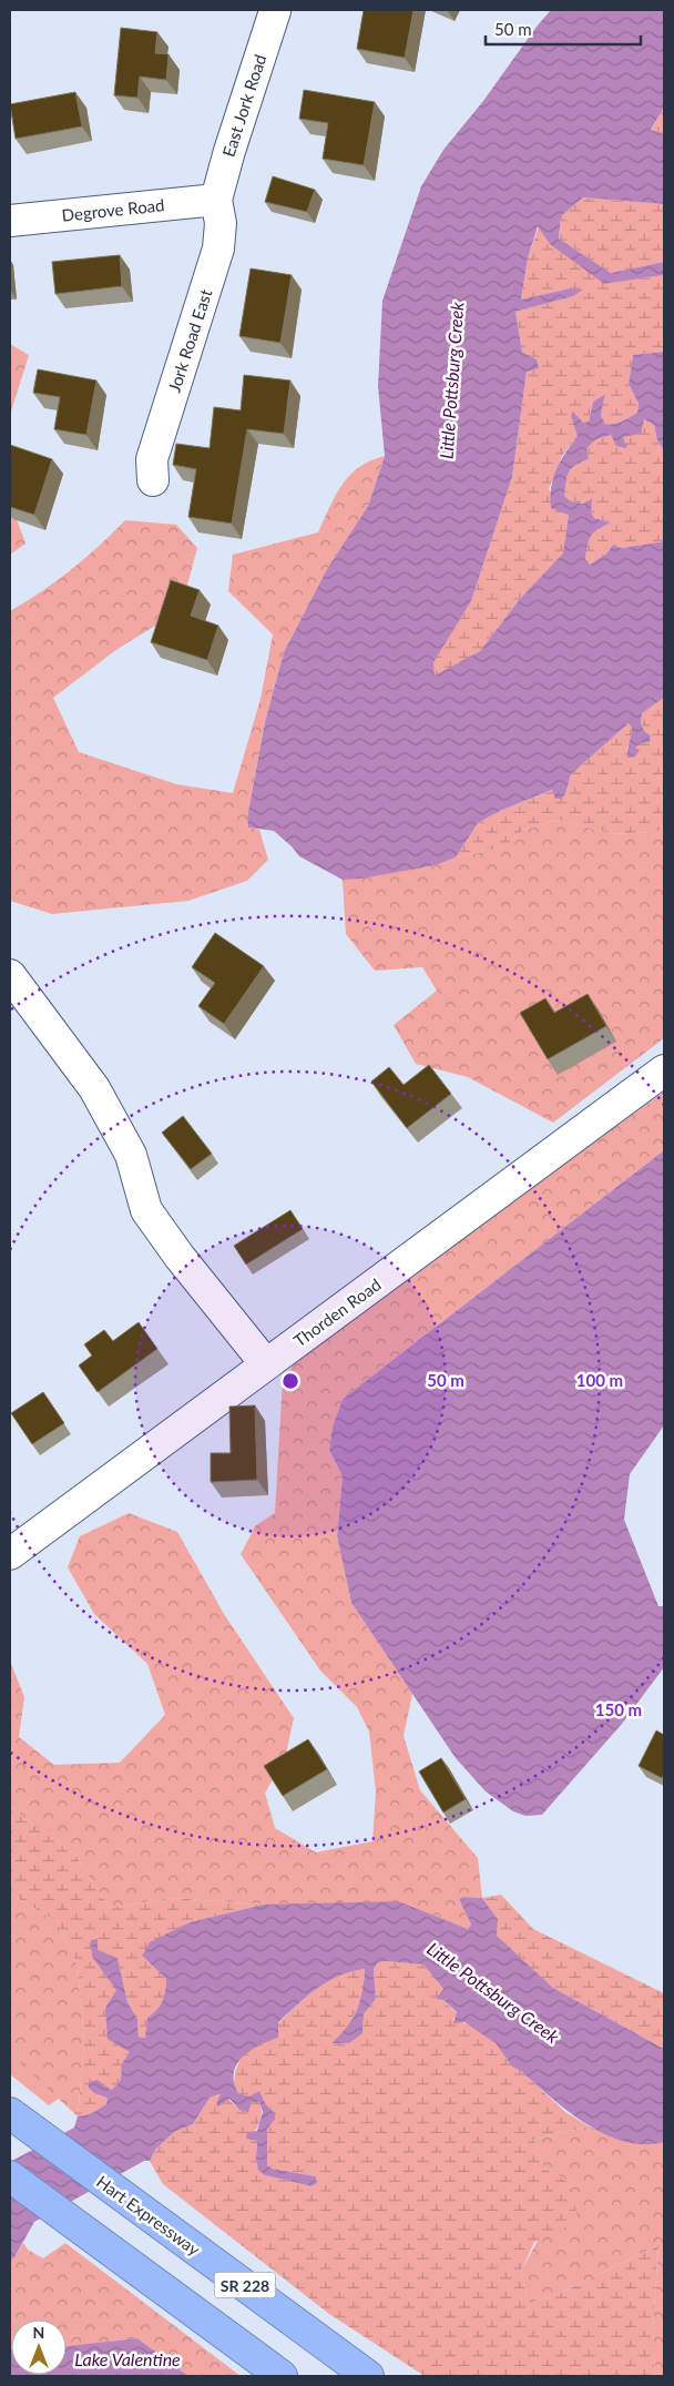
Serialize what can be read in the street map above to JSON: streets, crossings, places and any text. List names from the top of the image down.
{
  "streets": {
    "highway": ["Hart Expressway", "SR 228"],
    "street": [
      "East Jork Road",
      "Degrove Road",
      "Jork Road East",
      "Thorden Road"
    ]
  },
  "crossings": [
    ["East Jork Road", "Degrove Road"],
    ["East Jork Road", "Jork Road East"],
    ["Degrove Road", "Jork Road East"]
  ],
  "water": ["Little Pottsburg Creek", "Lake Valentine"],
  "scale_bar": "50 m",
  "north": "top",
  "rings": ["50 m", "100 m", "150 m"]
}
